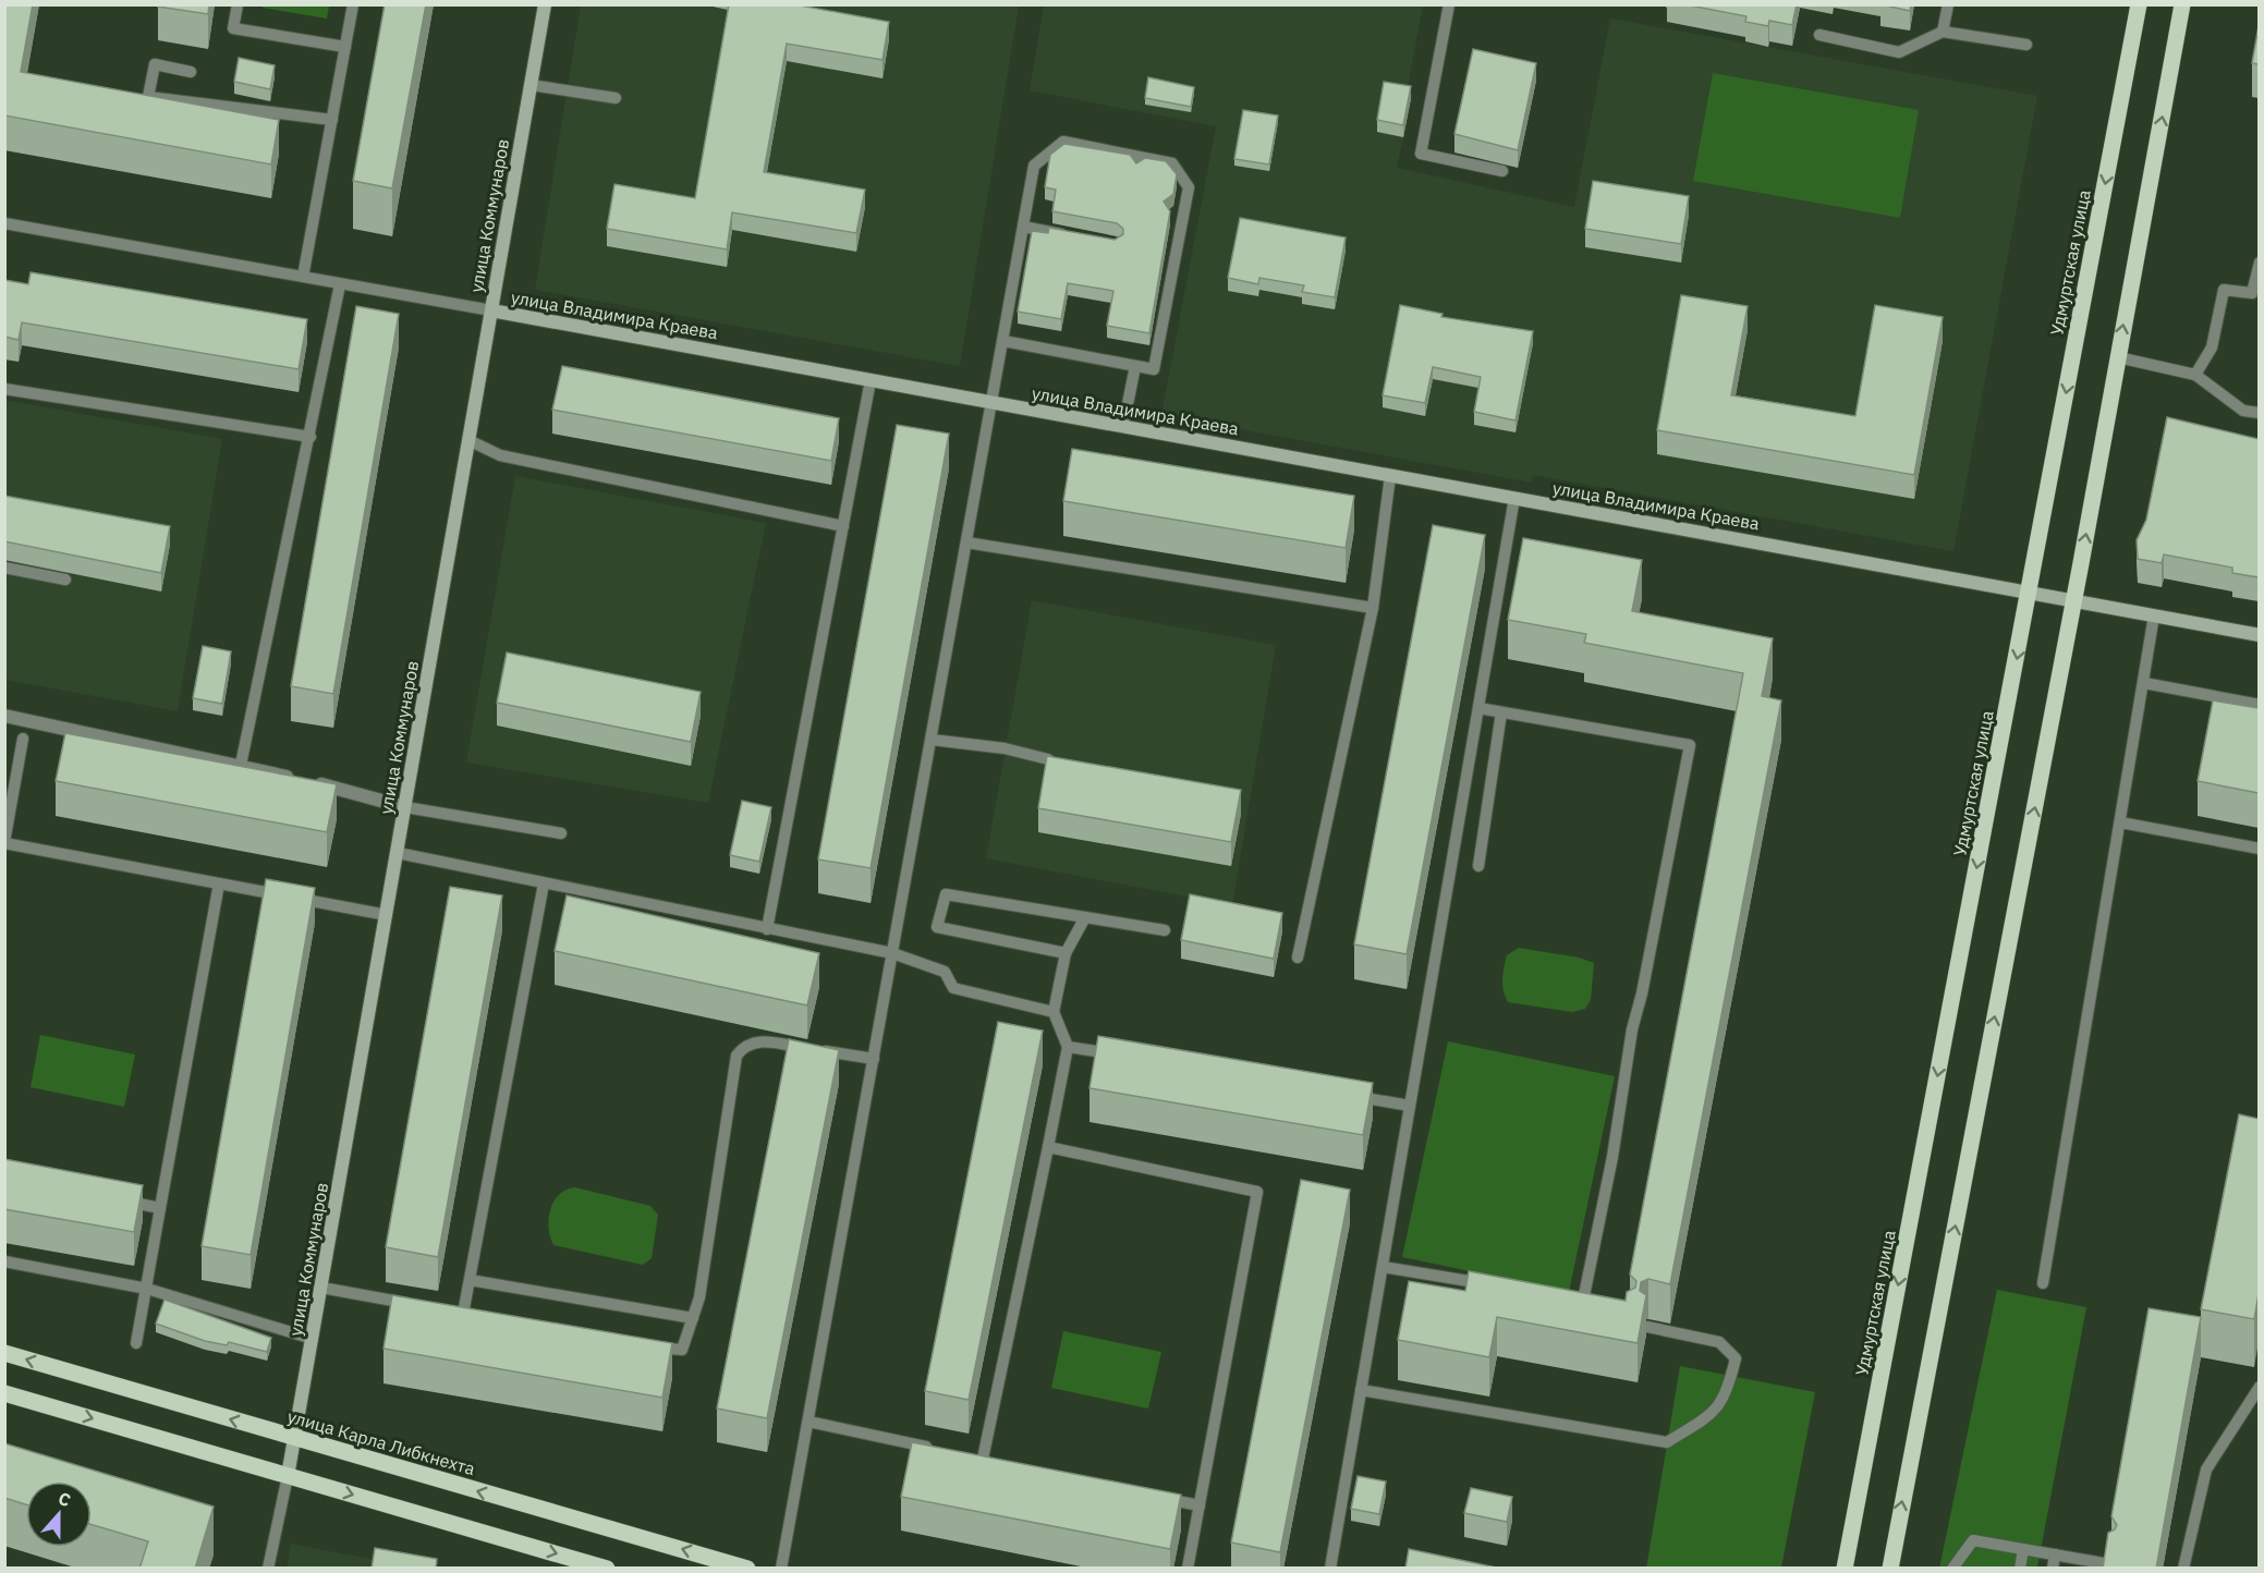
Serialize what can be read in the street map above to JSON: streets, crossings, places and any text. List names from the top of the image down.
{
  "streets": {
    "main road": ["Удмуртская улица", "улица Карла Либкнехта"],
    "street": ["улица Коммунаров", "улица Владимира Краева"]
  },
  "crossings": [
    ["улица Коммунаров", "улица Владимира Краева"],
    ["улица Коммунаров", "улица Карла Либкнехта"],
    ["Удмуртская улица", "улица Владимира Краева"]
  ],
  "north": "top"
}
